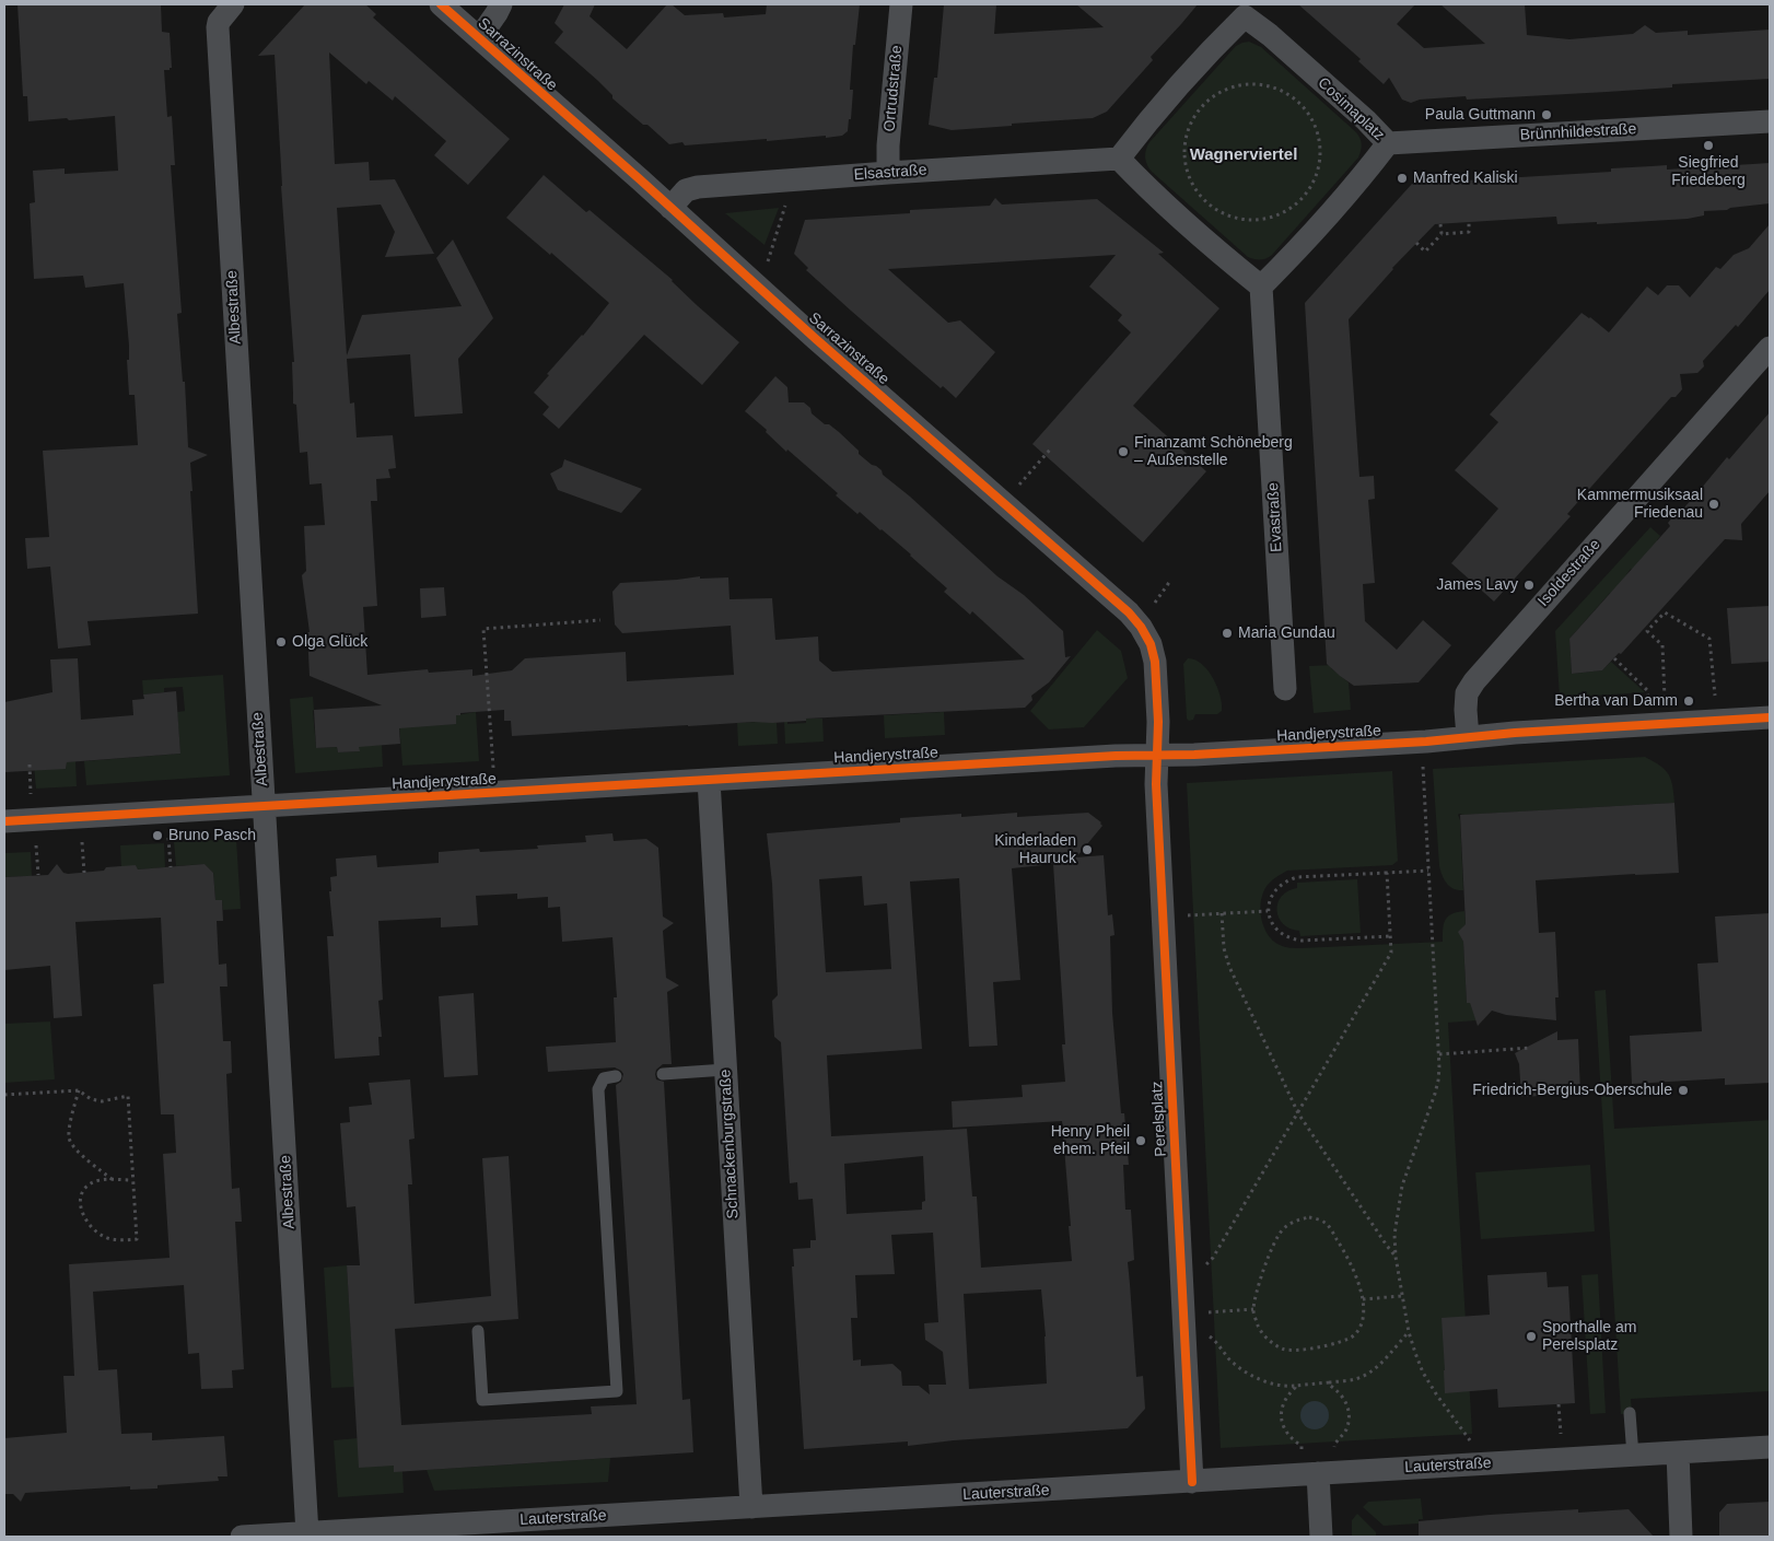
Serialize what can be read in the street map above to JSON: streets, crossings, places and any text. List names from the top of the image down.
{
  "streets": {
    "street": [
      "Sarrazinstraße",
      "Ortrudstraße",
      "Cosimaplatz",
      "Brünnhildestraße",
      "Elsastraße",
      "Albestraße",
      "Evastraße",
      "Isoldestraße",
      "Handjerystraße",
      "Perelsplatz",
      "Schnackenburgstraße",
      "Lauterstraße"
    ]
  },
  "crossings": [
    ["Sarrazinstraße", "Elsastraße"],
    ["Sarrazinstraße", "Handjerystraße"],
    ["Sarrazinstraße", "Perelsplatz"],
    ["Ortrudstraße", "Elsastraße"],
    ["Cosimaplatz", "Brünnhildestraße"],
    ["Cosimaplatz", "Elsastraße"],
    ["Cosimaplatz", "Evastraße"],
    ["Albestraße", "Handjerystraße"],
    ["Albestraße", "Lauterstraße"],
    ["Isoldestraße", "Handjerystraße"],
    ["Handjerystraße", "Perelsplatz"],
    ["Handjerystraße", "Schnackenburgstraße"],
    ["Perelsplatz", "Lauterstraße"],
    ["Schnackenburgstraße", "Lauterstraße"]
  ],
  "districts": ["Wagnerviertel"],
  "places": [
    "Paula Guttmann",
    "Siegfried Friedeberg",
    "Manfred Kaliski",
    "Finanzamt Schöneberg – Außenstelle",
    "Kammermusiksaal Friedenau",
    "James Lavy",
    "Maria Gundau",
    "Olga Glück",
    "Bertha van Damm",
    "Bruno Pasch",
    "Kinderladen Hauruck",
    "Friedrich-Bergius-Oberschule",
    "Henry Pheil ehem. Pfeil",
    "Sporthalle am Perelsplatz"
  ]
}
